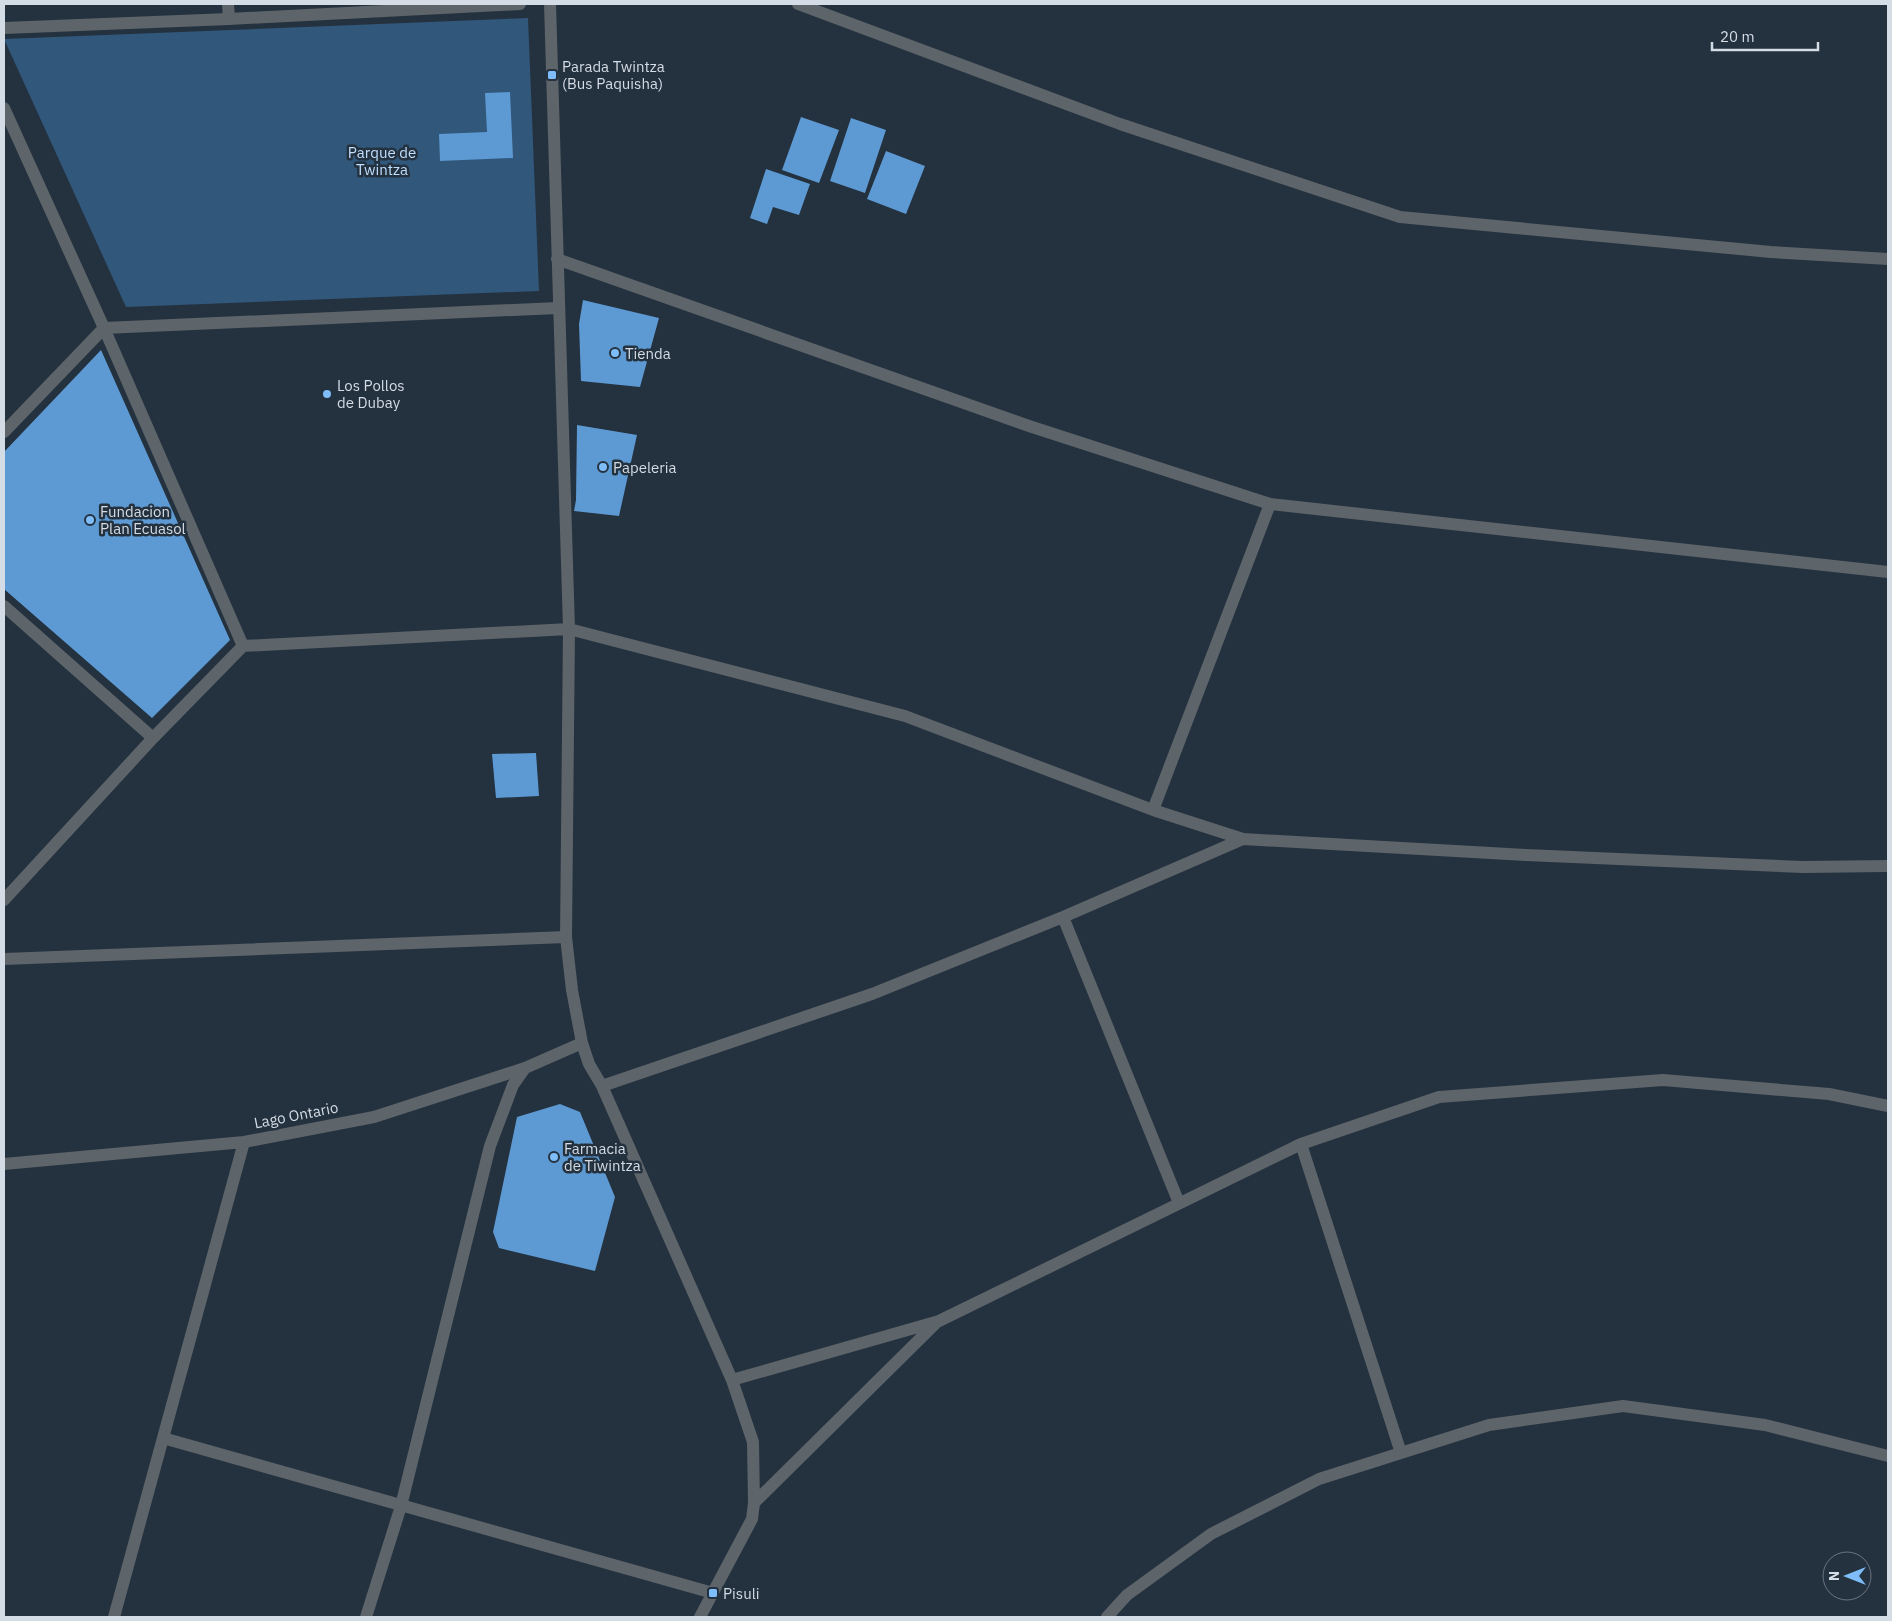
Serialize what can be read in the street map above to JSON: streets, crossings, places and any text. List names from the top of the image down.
{
  "streets": {
    "street": ["Lago Ontario"]
  },
  "parks": ["Parque de Twintza"],
  "places": {
    "transit": ["Parada Twintza (Bus Paquisha)", "Pisuli"],
    "other": [
      "Tienda",
      "Los Pollos de Dubay",
      "Papeleria",
      "Fundacion Plan Ecuasol",
      "Farmacia de Tiwintza"
    ]
  },
  "scale_bar": "20 m",
  "north": "left"
}
